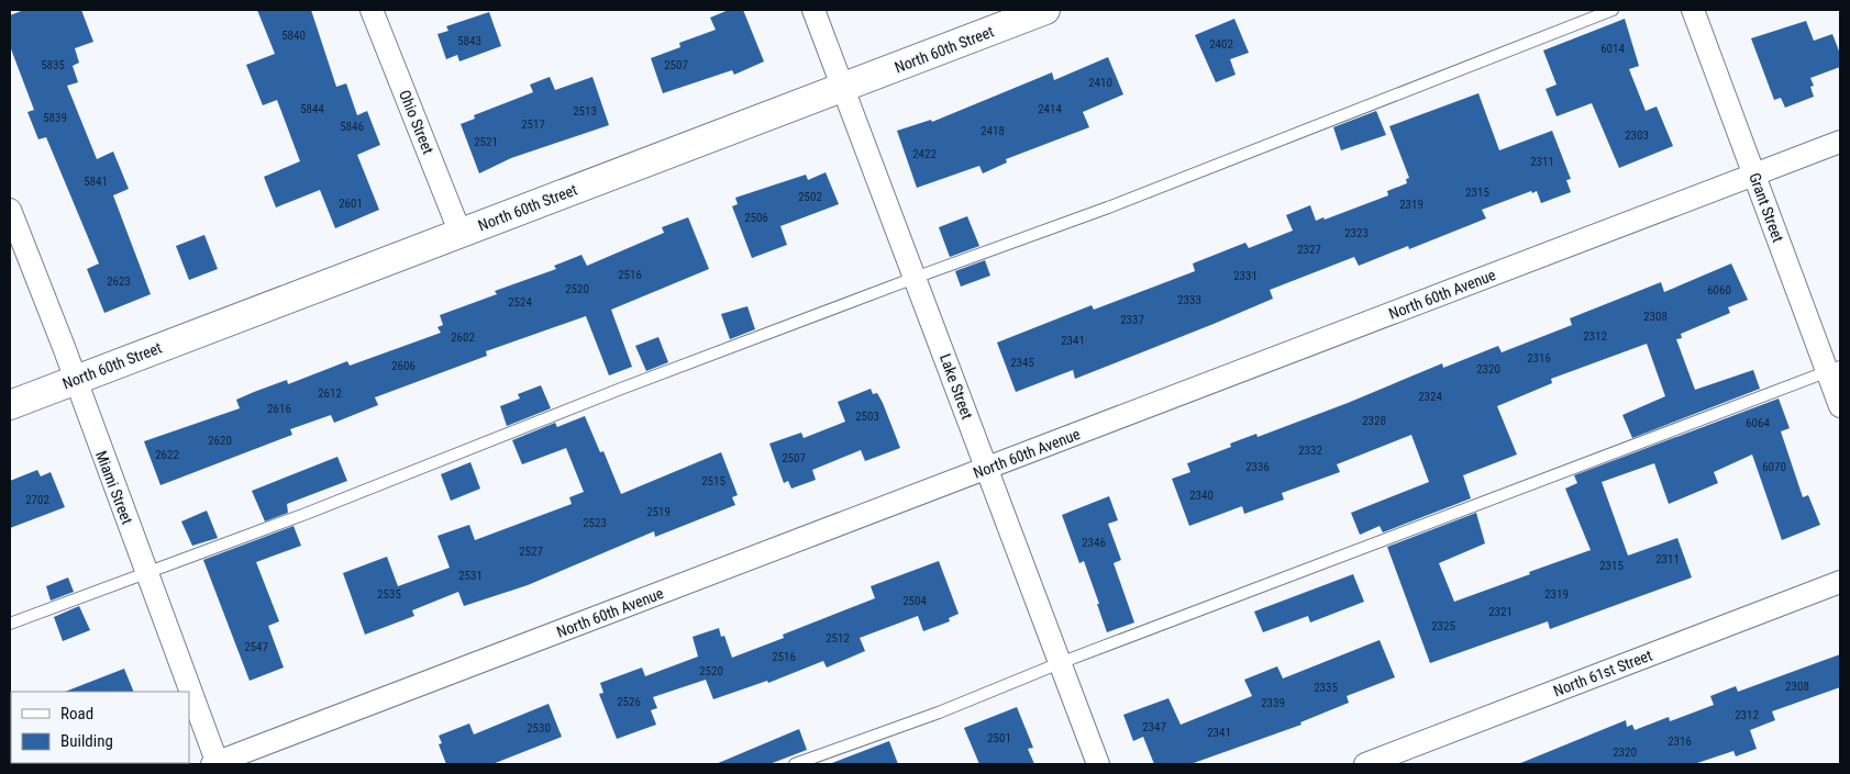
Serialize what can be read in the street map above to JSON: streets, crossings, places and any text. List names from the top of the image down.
{
  "streets": {
    "street": [
      "North 60th Street",
      "Ohio Street",
      "Grant Street",
      "North 60th Avenue",
      "Lake Street",
      "Miami Street",
      "North 61st Street"
    ]
  },
  "crossings": [
    ["North 60th Street", "Ohio Street"],
    ["North 60th Street", "Lake Street"],
    ["North 60th Street", "Miami Street"],
    ["Grant Street", "North 60th Avenue"],
    ["North 60th Avenue", "Lake Street"],
    ["North 60th Avenue", "Miami Street"]
  ],
  "house_numbers": [
    "5840",
    "5843",
    "2402",
    "6014",
    "5835",
    "2507",
    "2410",
    "5844",
    "2414",
    "2513",
    "5839",
    "2517",
    "5846",
    "2418",
    "2303",
    "2521",
    "2422",
    "2311",
    "5841",
    "2315",
    "2502",
    "2601",
    "2319",
    "2506",
    "2323",
    "2327",
    "2516",
    "2331",
    "2623",
    "2520",
    "6060",
    "2333",
    "2524",
    "2308",
    "2337",
    "2312",
    "2602",
    "2341",
    "2316",
    "2345",
    "2606",
    "2320",
    "2612",
    "2324",
    "2616",
    "2503",
    "2328",
    "6064",
    "2620",
    "2332",
    "2622",
    "2507",
    "2336",
    "6070",
    "2515",
    "2340",
    "2702",
    "2519",
    "2523",
    "2346",
    "2527",
    "2311",
    "2315",
    "2531",
    "2535",
    "2319",
    "2504",
    "2321",
    "2325",
    "2512",
    "2547",
    "2516",
    "2520",
    "2308",
    "2335",
    "2526",
    "2339",
    "2312",
    "2347",
    "2530",
    "2341",
    "2501",
    "2316",
    "2320"
  ],
  "legend": ["Road", "Building"]
}
